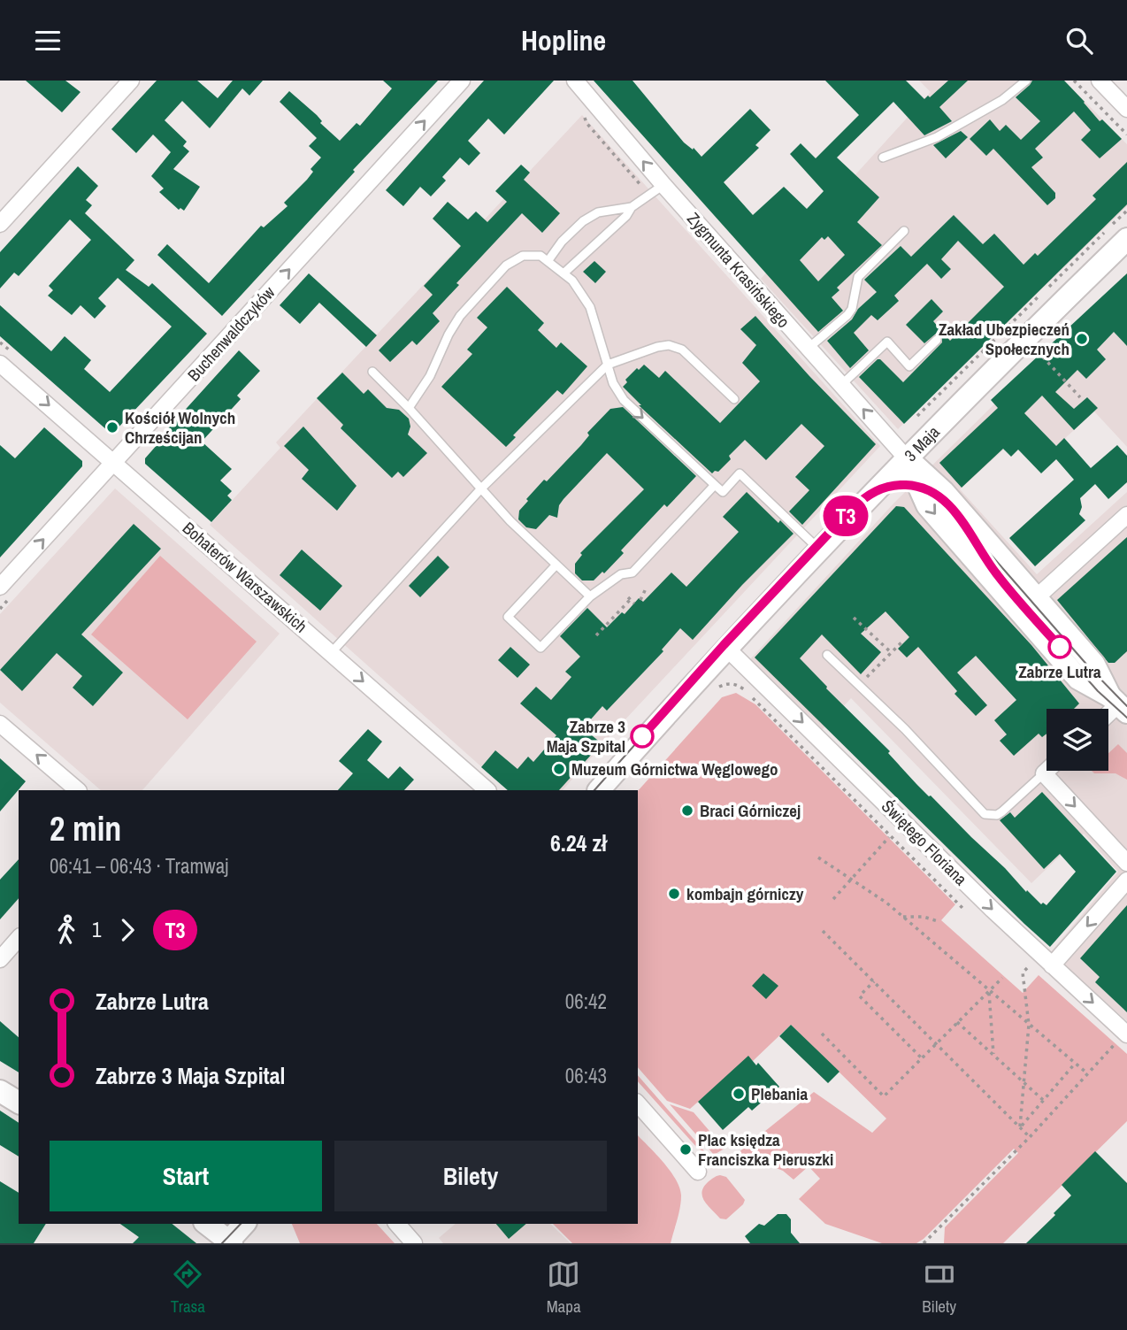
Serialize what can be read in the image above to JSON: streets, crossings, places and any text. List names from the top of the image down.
{
  "streets": {
    "street": [
      "Zygmunta Krasińskiego",
      "Buchenwaldczyków",
      "3 Maja",
      "Bohaterów Warszawskich",
      "Świętego Floriana"
    ]
  },
  "crossings": [
    ["Zygmunta Krasińskiego", "3 Maja"],
    ["Buchenwaldczyków", "Bohaterów Warszawskich"],
    ["3 Maja", "Świętego Floriana"]
  ],
  "one_way": [
    "Zygmunta Krasińskiego",
    "Buchenwaldczyków",
    "Bohaterów Warszawskich",
    "Świętego Floriana"
  ],
  "places": [
    "Zakład Ubezpieczeń Społecznych",
    "Kościół Wolnych Chrześcijan",
    "Zabrze Lutra",
    "Zabrze 3 Maja Szpital",
    "Muzeum Górnictwa Węglowego",
    "Braci Górniczej",
    "kombajn górniczy",
    "Plebania",
    "Plac księdza Franciszka Pieruszki"
  ],
  "lines": ["tram line T3"],
  "page": {
    "header": "Hopline",
    "on_map": "T3",
    "heading": ["2 min", "06:41 – 06:43 · Tramwaj", "6.24 zł"],
    "legs": ["1", "T3"],
    "list": [
      {
        "name": "Zabrze Lutra",
        "value": "06:42"
      },
      {
        "name": "Zabrze 3 Maja Szpital",
        "value": "06:43"
      }
    ],
    "buttons": ["Start", "Bilety"],
    "tabs": ["Trasa", "Mapa", "Bilety"]
  }
}
